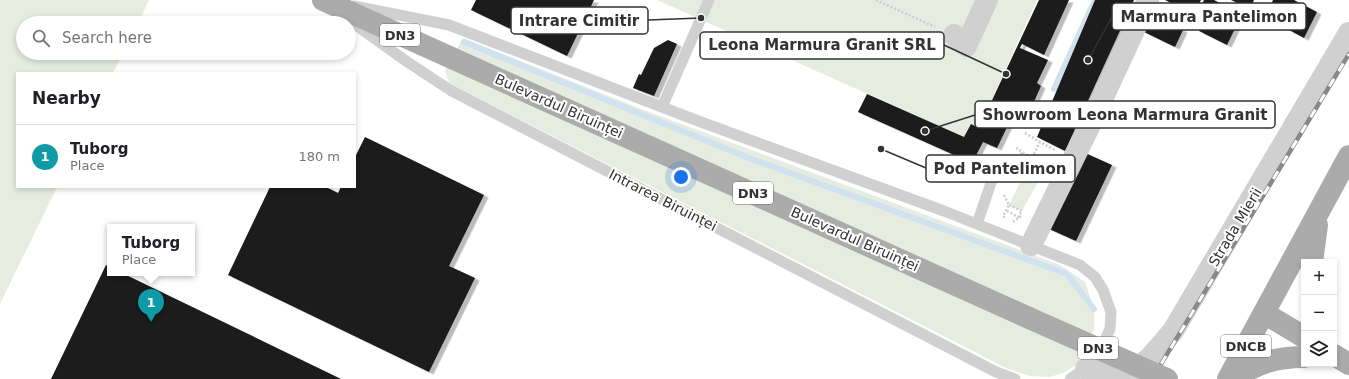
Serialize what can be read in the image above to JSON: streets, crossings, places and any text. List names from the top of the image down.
{
  "streets": {
    "main road": ["DN3", "Bulevardul Biruinței", "DNCB"],
    "street": ["Strada Mierii"],
    "lane": ["Intrarea Biruinței"]
  },
  "crossings": [
    ["Bulevardul Biruinței", "Intrarea Biruinței"]
  ],
  "places": [
    "Intrare Cimitir",
    "Marmura Pantelimon",
    "Leona Marmura Granit SRL",
    "Showroom Leona Marmura Granit",
    "Pod Pantelimon"
  ],
  "page": {
    "search": "Search here",
    "heading": "Nearby",
    "list": [
      {
        "mark": "1",
        "name": "Tuborg",
        "note": "Place",
        "value": "180 m"
      }
    ],
    "popup": ["Tuborg", "Place"],
    "map_buttons": ["+", "−"],
    "pins": "1"
  }
}
